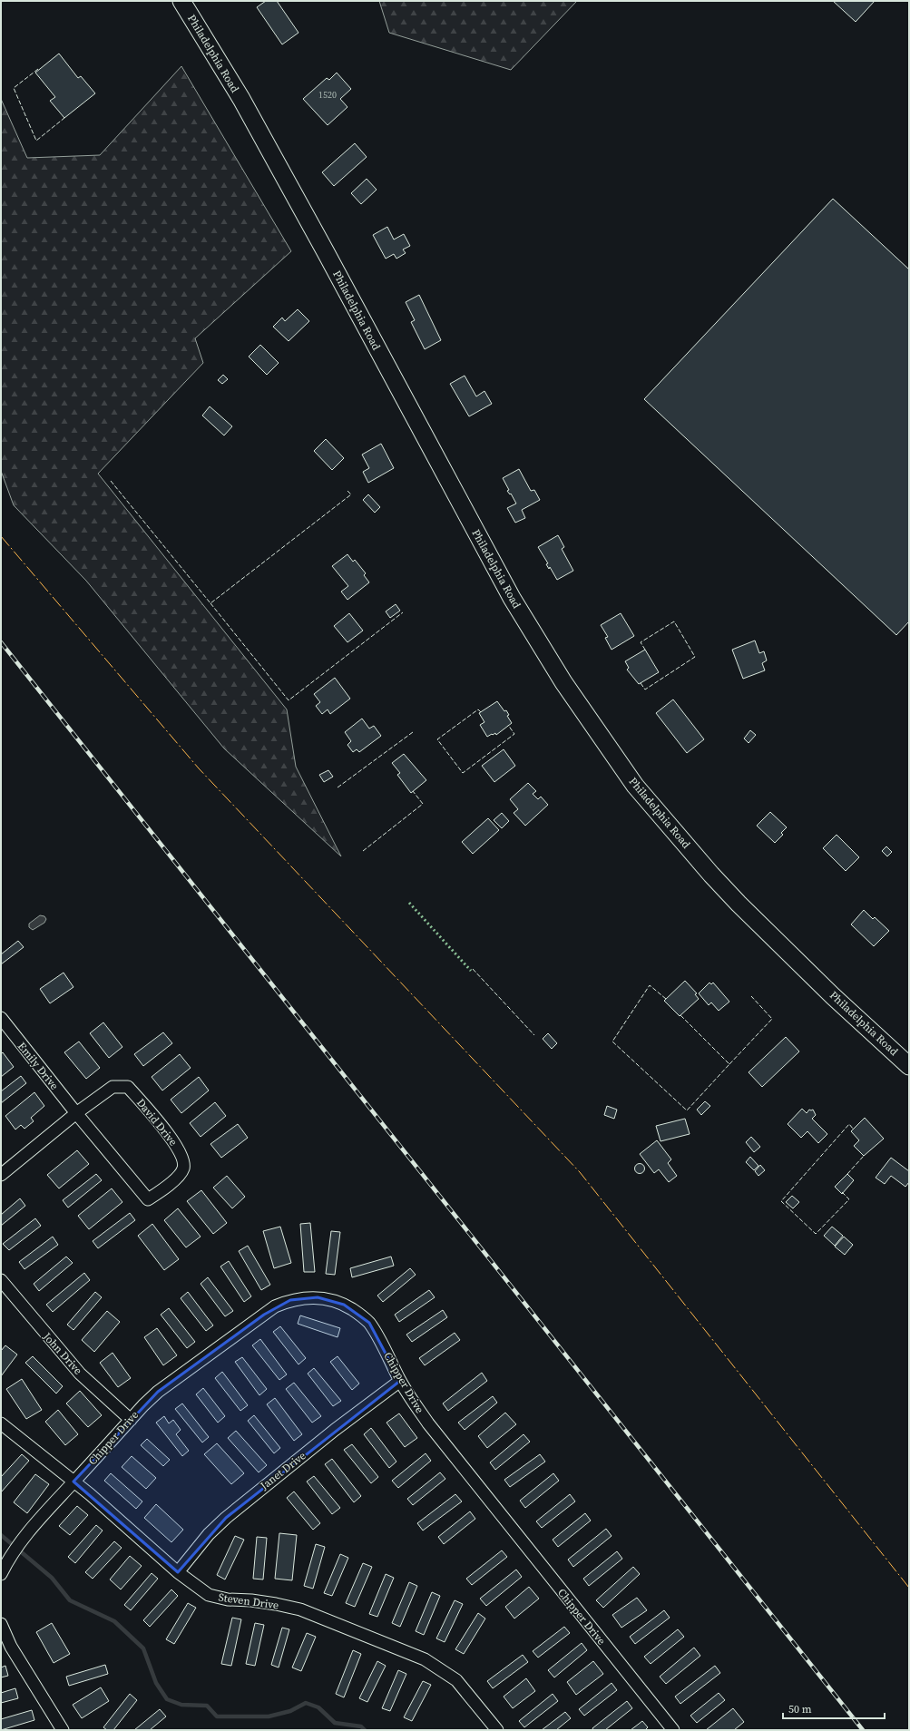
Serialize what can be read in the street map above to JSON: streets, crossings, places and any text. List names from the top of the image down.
{
  "streets": {
    "main road": ["Philadelphia Road"],
    "street": [
      "Emily Drive",
      "David Drive",
      "John Drive",
      "Chipper Drive",
      "Janet Drive",
      "Steven Drive"
    ]
  },
  "crossings": [
    ["Emily Drive", "David Drive"],
    ["John Drive", "Chipper Drive"],
    ["Chipper Drive", "Janet Drive"],
    ["Chipper Drive", "Steven Drive"],
    ["Janet Drive", "Steven Drive"]
  ],
  "house_numbers": ["1520"],
  "scale_bar": "50 m"
}
